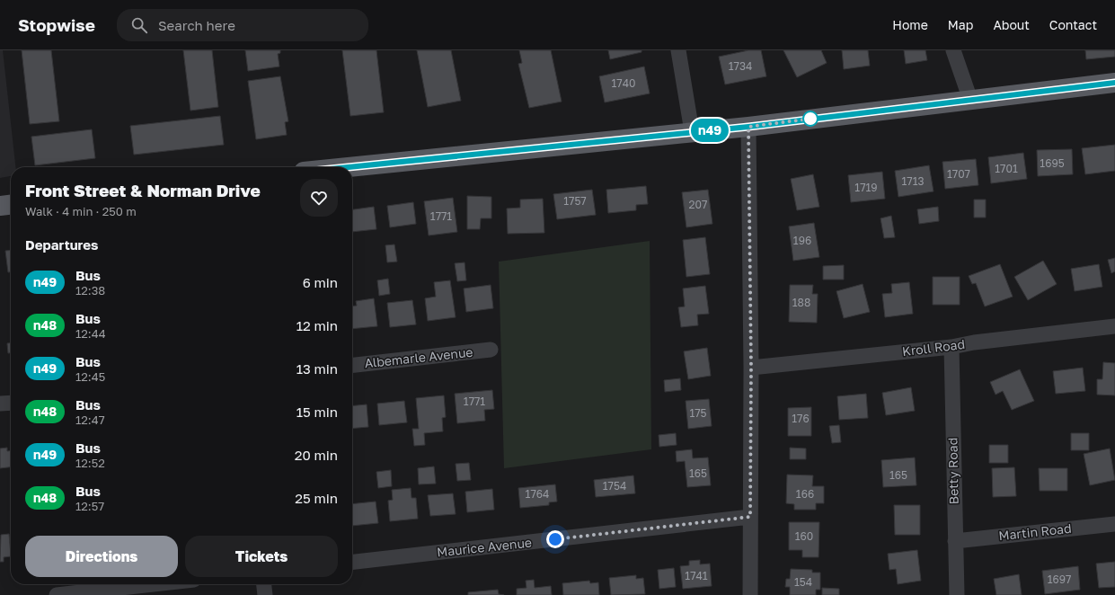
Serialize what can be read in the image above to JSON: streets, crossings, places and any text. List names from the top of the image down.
{
  "streets": {
    "street": [
      "Kroll Road",
      "Albemarle Avenue",
      "Betty Road",
      "Martin Road",
      "Maurice Avenue"
    ]
  },
  "crossings": [
    ["Kroll Road", "Betty Road"],
    ["Betty Road", "Martin Road"]
  ],
  "lines": ["bus line n49"],
  "house_numbers": [
    "1734",
    "1740",
    "1695",
    "1701",
    "1707",
    "1713",
    "1719",
    "1757",
    "207",
    "1771",
    "196",
    "188",
    "1771",
    "175",
    "176",
    "165",
    "165",
    "1754",
    "1764",
    "166",
    "160",
    "1741",
    "1697",
    "154"
  ],
  "page": {
    "header": "Stopwise",
    "search": "Search here",
    "nav": [
      "Home",
      "Map",
      "About",
      "Contact"
    ],
    "on_map": "n49",
    "heading": [
      ["Front Street & Norman Drive", "Walk · 4 min · 250 m"],
      "Departures"
    ],
    "list": [
      {
        "mark": "n49",
        "name": "Bus",
        "note": "12:38",
        "value": "6 min"
      },
      {
        "mark": "n48",
        "name": "Bus",
        "note": "12:44",
        "value": "12 min"
      },
      {
        "mark": "n49",
        "name": "Bus",
        "note": "12:45",
        "value": "13 min"
      },
      {
        "mark": "n48",
        "name": "Bus",
        "note": "12:47",
        "value": "15 min"
      },
      {
        "mark": "n49",
        "name": "Bus",
        "note": "12:52",
        "value": "20 min"
      },
      {
        "mark": "n48",
        "name": "Bus",
        "note": "12:57",
        "value": "25 min"
      }
    ],
    "buttons": ["Directions", "Tickets"]
  }
}
